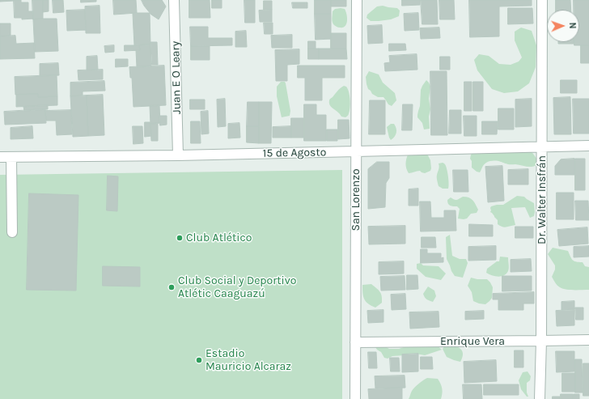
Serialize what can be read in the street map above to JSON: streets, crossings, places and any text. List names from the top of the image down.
{
  "streets": {
    "street": [
      "Juan E O Leary",
      "15 de Agosto",
      "San Lorenzo",
      "Dr. Walter Insfrán",
      "Enrique Vera"
    ]
  },
  "crossings": [
    ["Juan E O Leary", "15 de Agosto"],
    ["15 de Agosto", "San Lorenzo"],
    ["15 de Agosto", "Dr. Walter Insfrán"],
    ["San Lorenzo", "Enrique Vera"],
    ["Dr. Walter Insfrán", "Enrique Vera"]
  ],
  "places": ["Club Atlético", "Club Social y Deportivo Atlétic Caaguazú", "Estadio Mauricio Alcaraz"],
  "north": "right"
}
